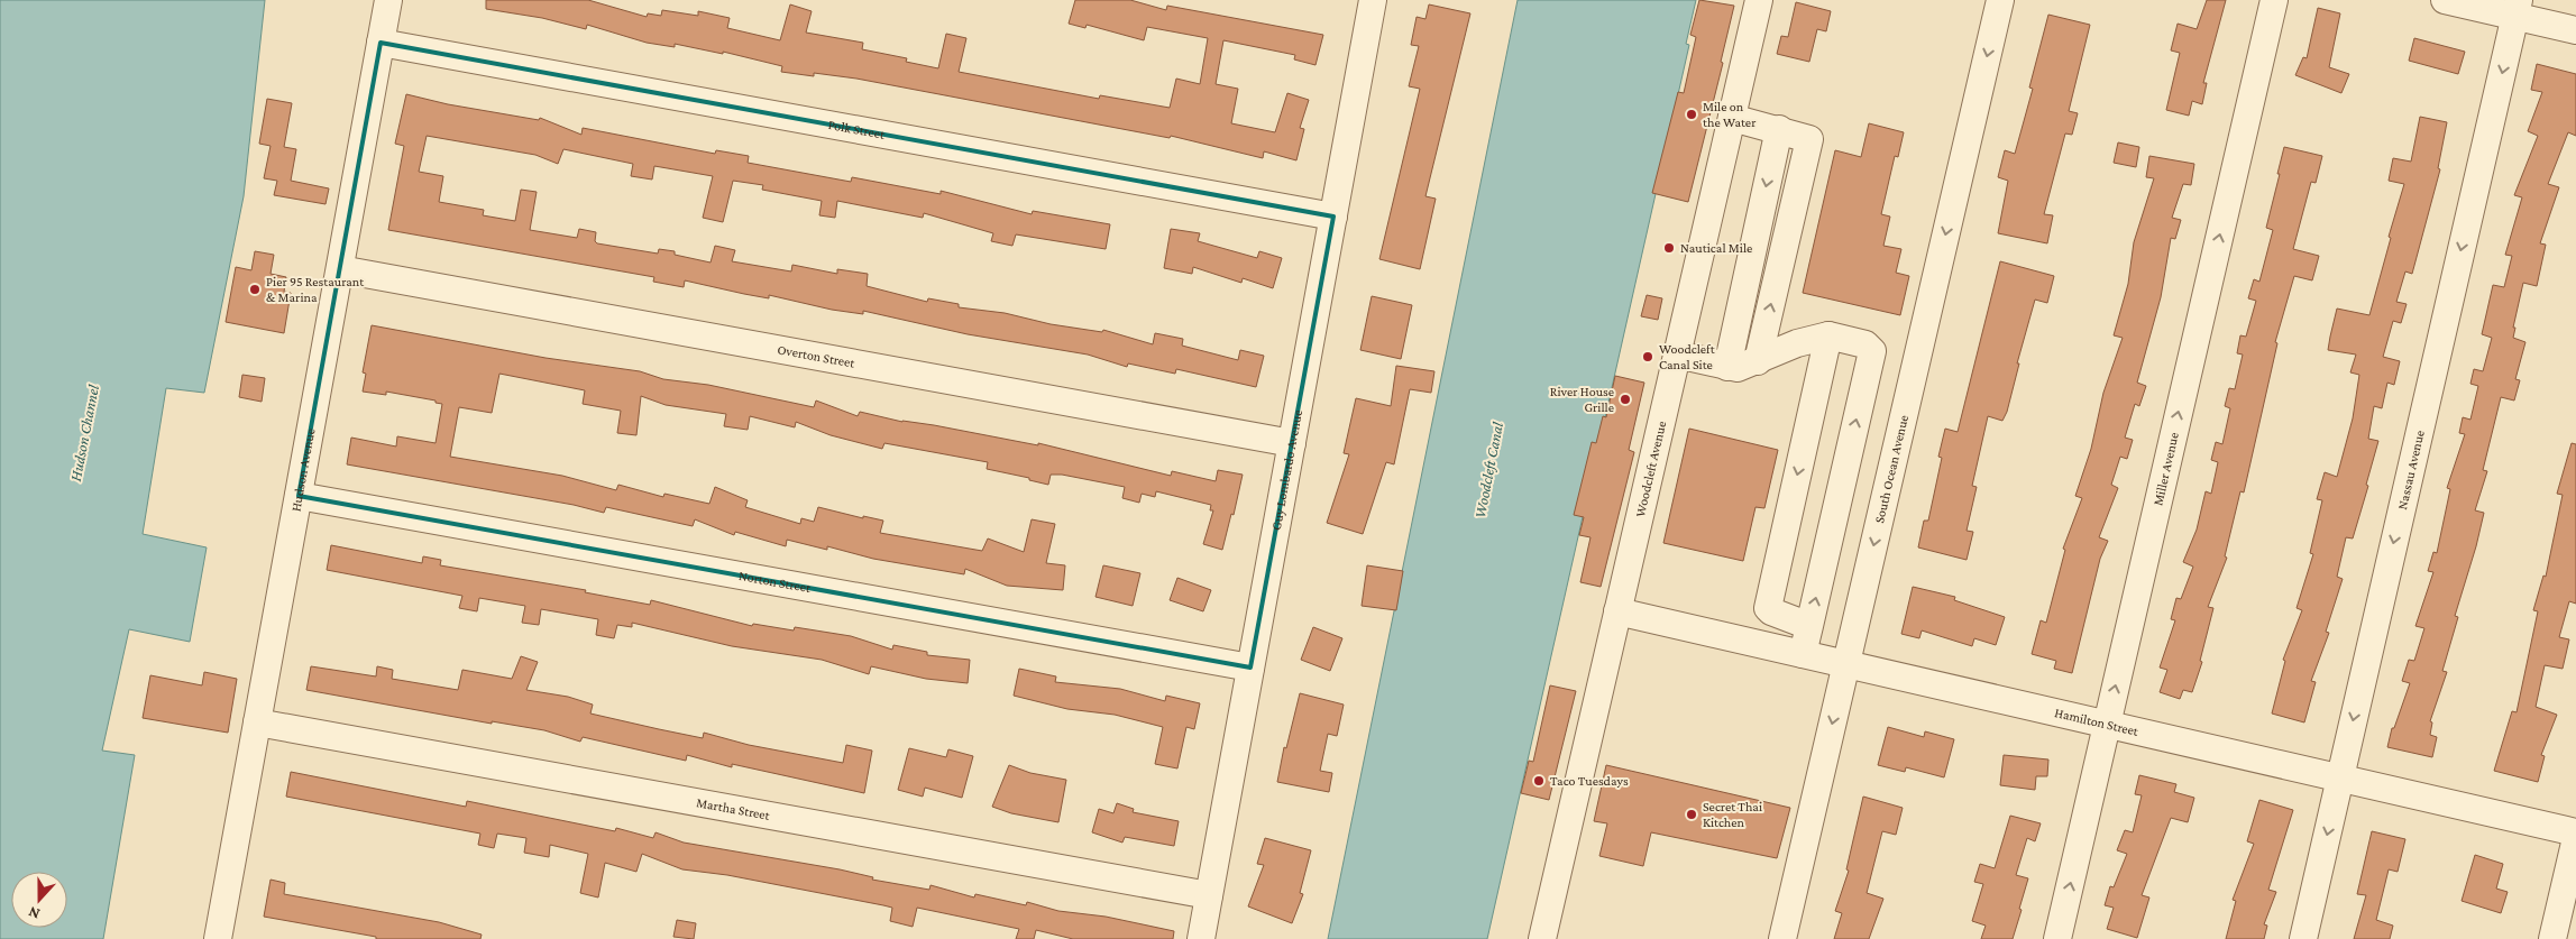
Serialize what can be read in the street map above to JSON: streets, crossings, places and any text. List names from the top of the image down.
{
  "streets": {
    "street": [
      "Polk Street",
      "Overton Street",
      "Hudson Avenue",
      "Woodcleft Avenue",
      "South Ocean Avenue",
      "Guy Lombardo Avenue",
      "Miller Avenue",
      "Nassau Avenue",
      "Norton Street",
      "Hamilton Street",
      "Martha Street"
    ]
  },
  "crossings": [
    ["Polk Street", "Hudson Avenue"],
    ["Polk Street", "Guy Lombardo Avenue"],
    ["Overton Street", "Hudson Avenue"],
    ["Overton Street", "Guy Lombardo Avenue"],
    ["Hudson Avenue", "Norton Street"],
    ["Hudson Avenue", "Martha Street"],
    ["Woodcleft Avenue", "Hamilton Street"],
    ["South Ocean Avenue", "Hamilton Street"],
    ["Guy Lombardo Avenue", "Norton Street"],
    ["Guy Lombardo Avenue", "Martha Street"],
    ["Miller Avenue", "Hamilton Street"],
    ["Nassau Avenue", "Hamilton Street"]
  ],
  "one_way": ["South Ocean Avenue", "Miller Avenue", "Nassau Avenue"],
  "water": ["Hudson Channel", "Woodcleft Canal"],
  "places": [
    "Mile on the Water",
    "Nautical Mile",
    "Pier 95 Restaurant & Marina",
    "Woodcleft Canal Site",
    "River House Grille",
    "Taco Tuesdays",
    "Secret Thai Kitchen"
  ],
  "north": "bottom"
}
